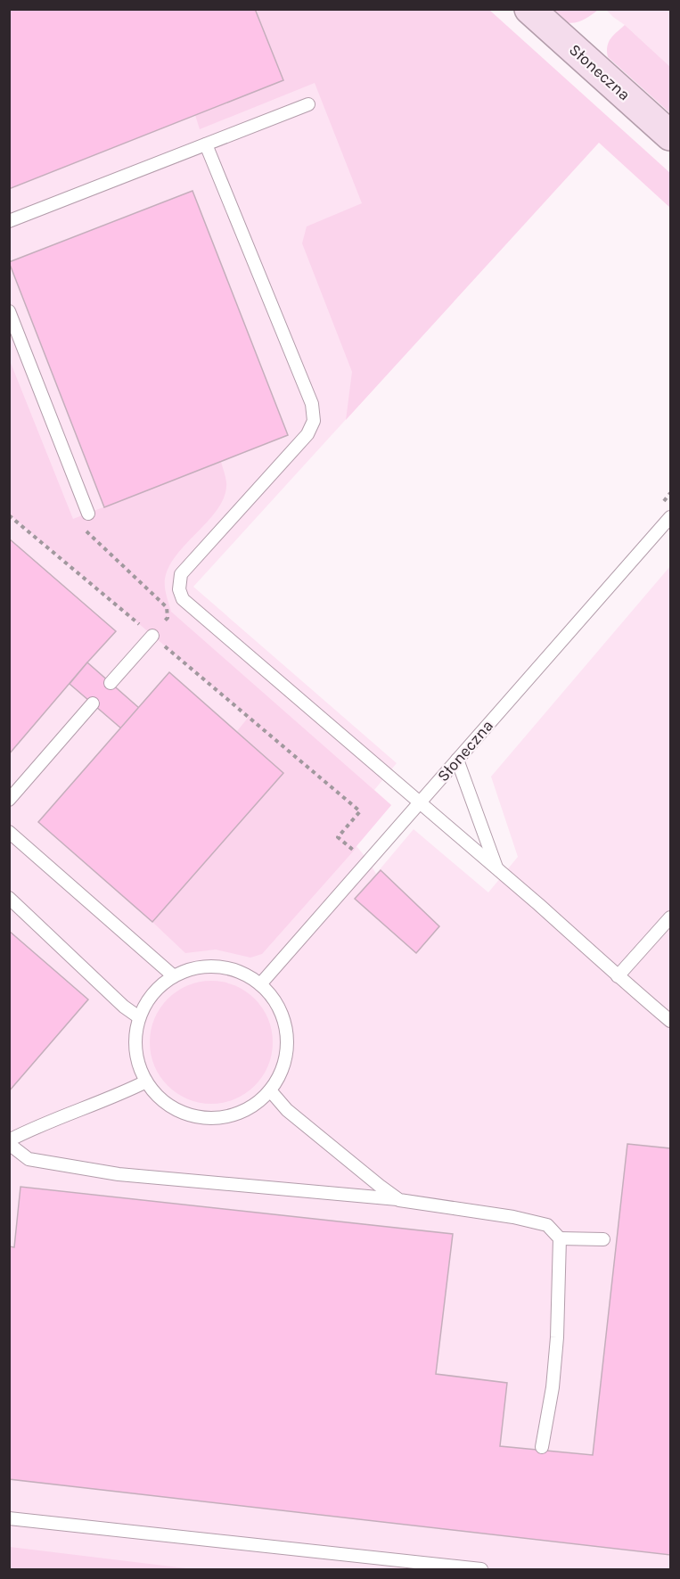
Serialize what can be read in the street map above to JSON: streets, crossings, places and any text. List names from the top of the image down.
{
  "streets": {
    "street": ["Słoneczna"]
  }
}
